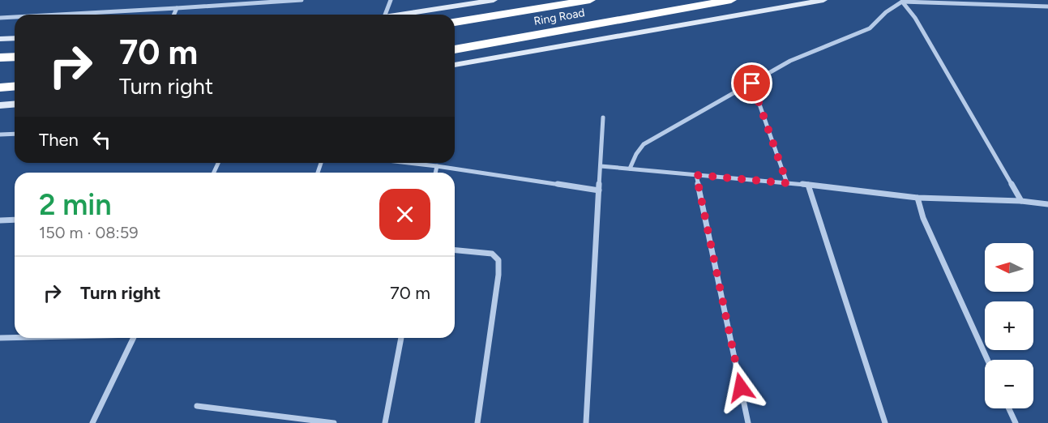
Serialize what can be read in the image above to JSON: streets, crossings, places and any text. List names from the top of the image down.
{
  "streets": {
    "highway": ["Ring Road"]
  },
  "north": "left",
  "page": {
    "turn": ["70 m", "Turn right"],
    "then": "Then",
    "heading": ["2 min", "150 m · 08:59"],
    "map_buttons": ["+", "−"],
    "list": [
      {
        "name": "Turn right",
        "value": "70 m"
      }
    ]
  }
}
